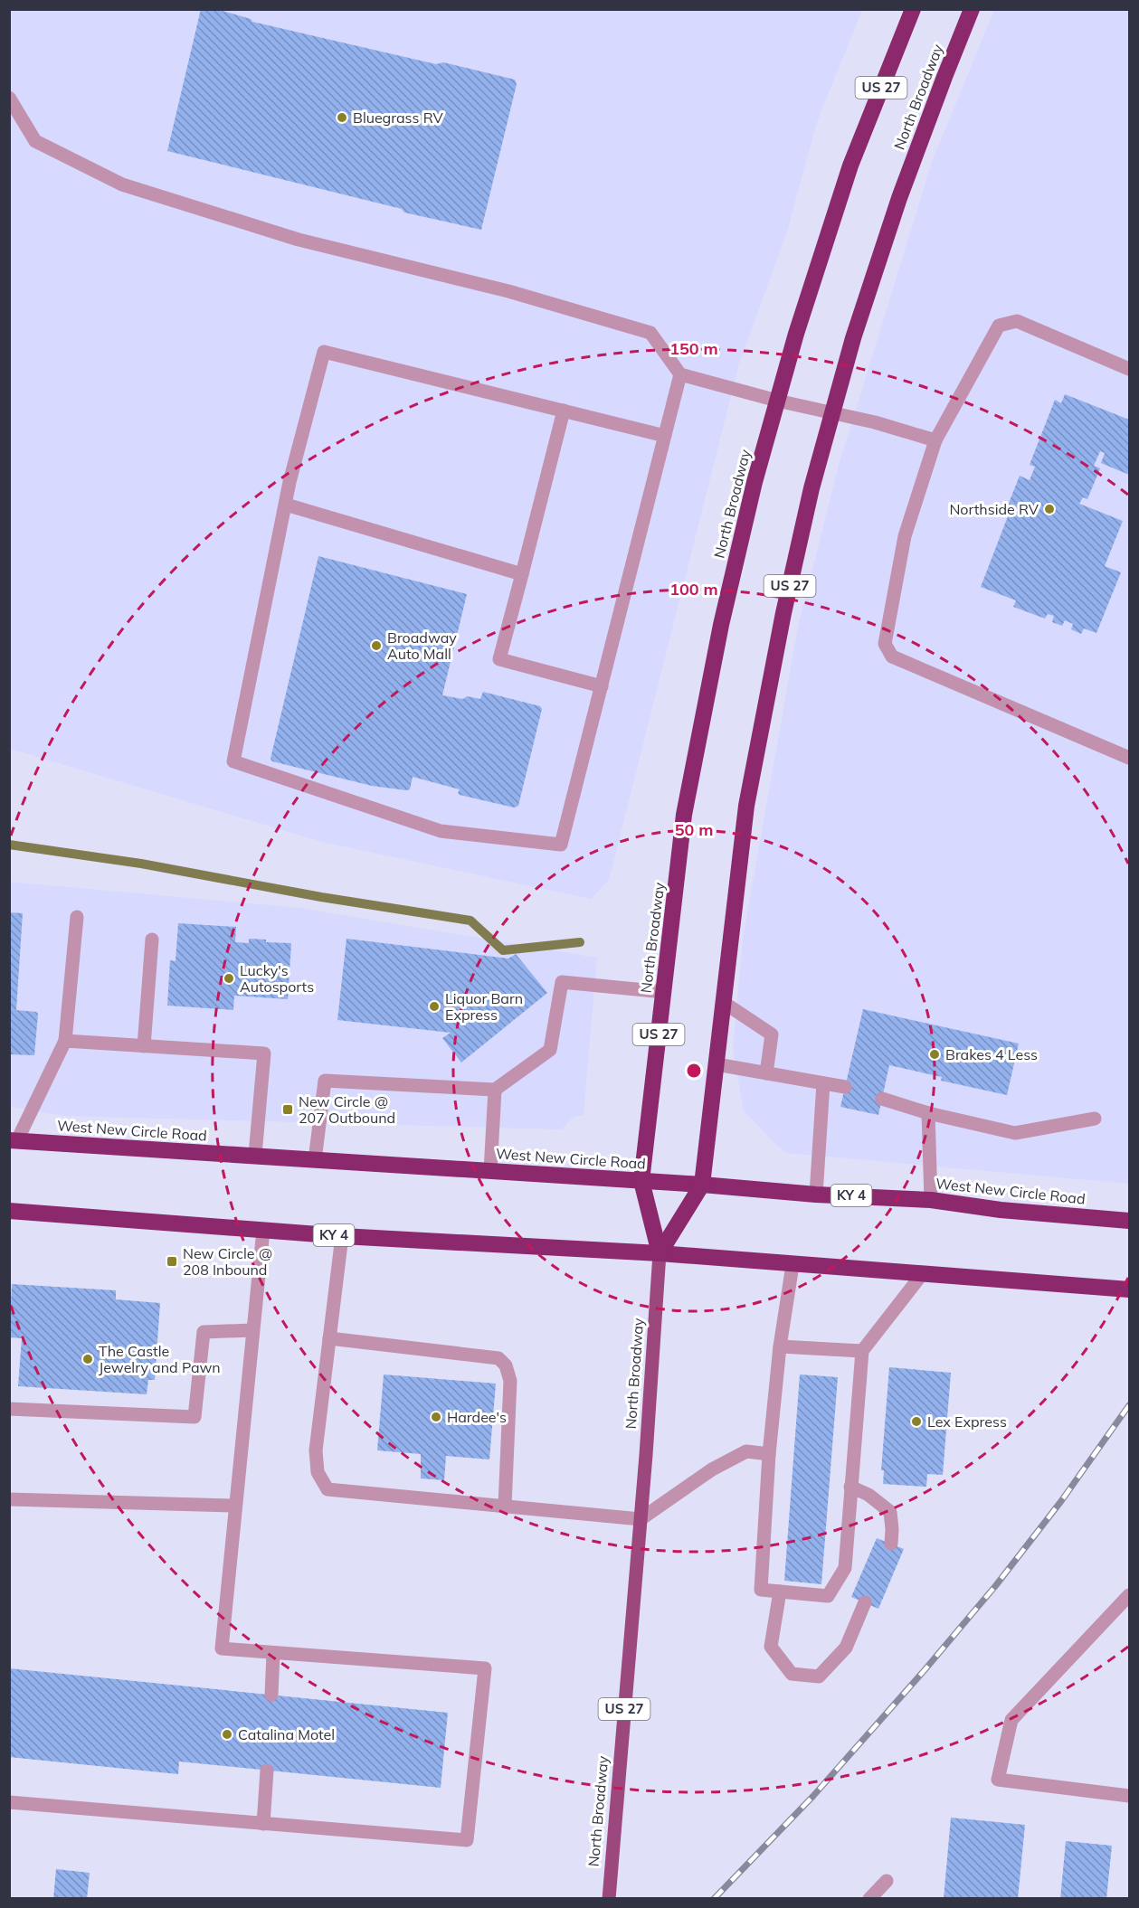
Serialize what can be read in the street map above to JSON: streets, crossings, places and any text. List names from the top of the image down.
{
  "streets": {
    "highway": [
      "US 27",
      "North Broadway",
      "West New Circle Road",
      "KY 4"
    ]
  },
  "crossings": [
    ["US 27", "North Broadway"],
    ["US 27", "West New Circle Road"],
    ["US 27", "KY 4"],
    ["North Broadway", "West New Circle Road"],
    ["North Broadway", "KY 4"]
  ],
  "places": {
    "other": [
      "Bluegrass RV",
      "Northside RV",
      "Broadway Auto Mall",
      "Lucky's Autosports",
      "Liquor Barn Express",
      "Brakes 4 Less",
      "The Castle Jewelry and Pawn",
      "Hardee's",
      "Lex Express",
      "Catalina Motel"
    ],
    "transit": ["New Circle @ 207 Outbound", "New Circle @ 208 Inbound"]
  },
  "rings": ["150 m", "100 m", "50 m"]
}
